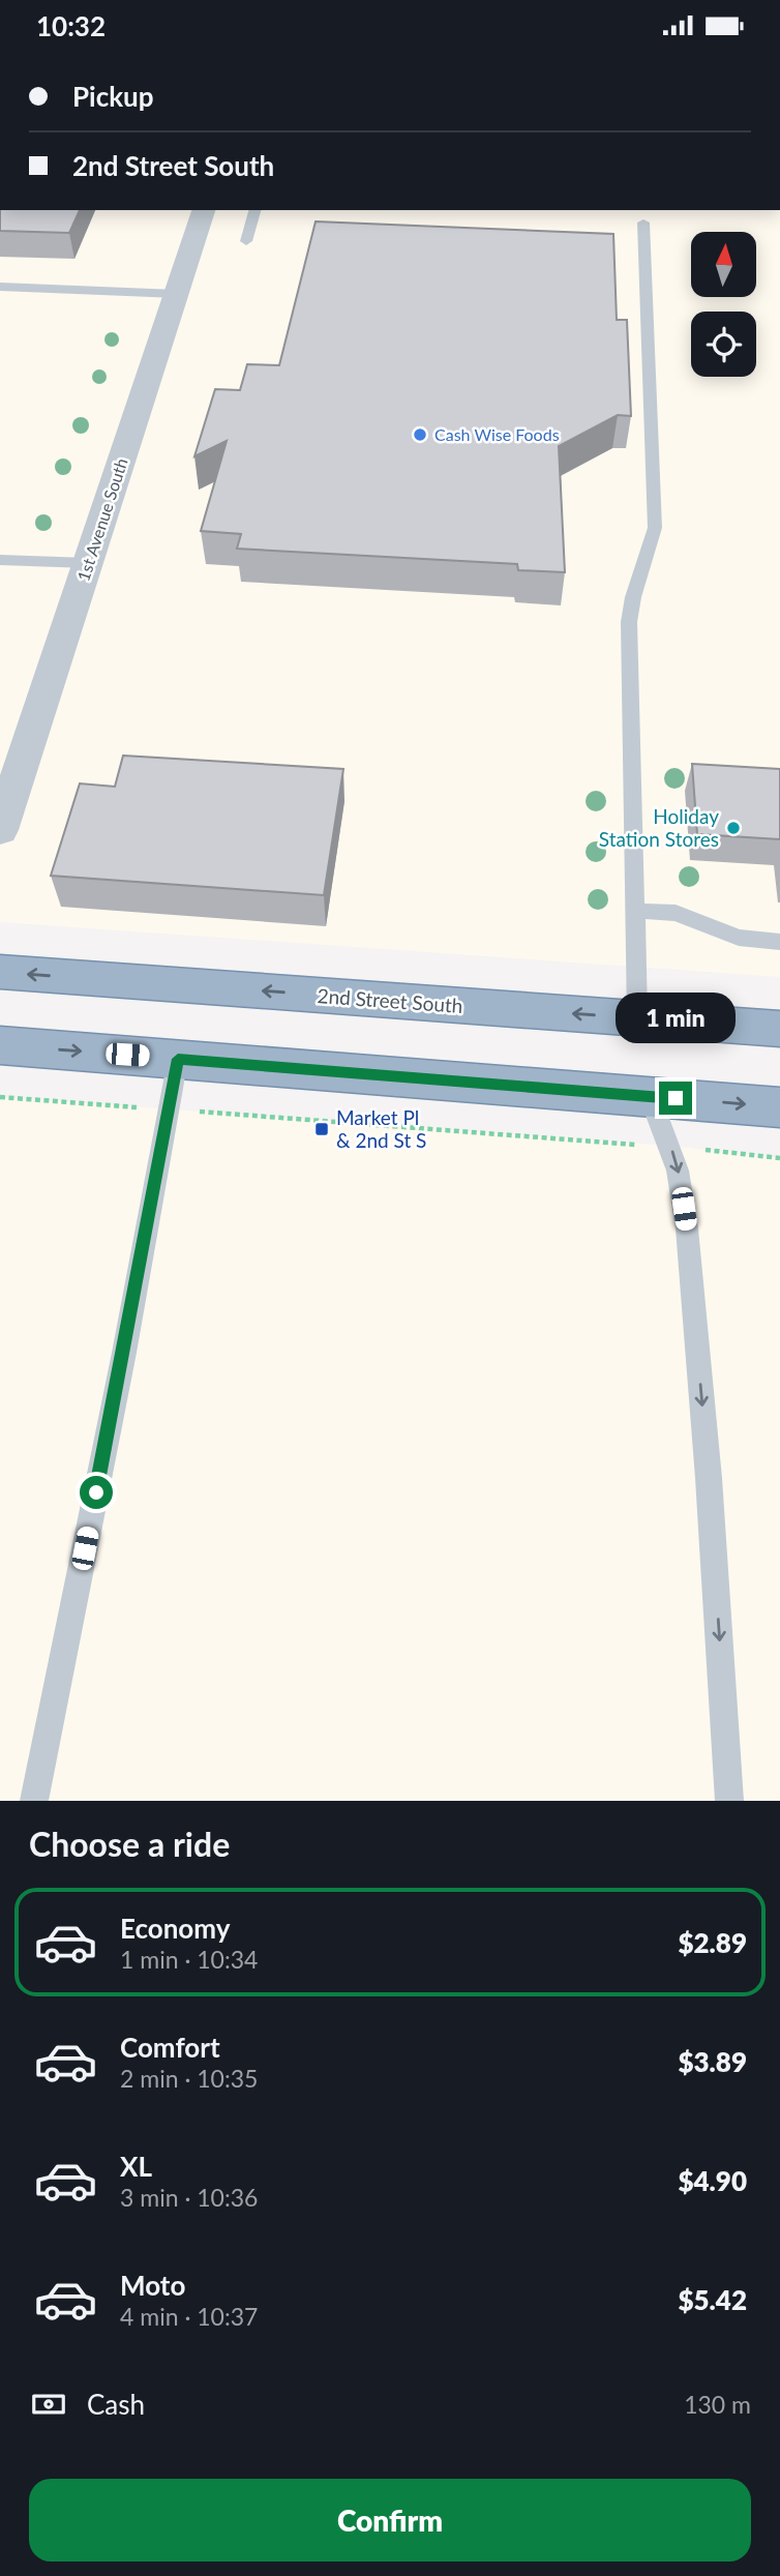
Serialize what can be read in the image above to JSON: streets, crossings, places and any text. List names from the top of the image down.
{
  "streets": {
    "highway": ["2nd Street South"],
    "street": ["1st Avenue South"]
  },
  "places": {
    "other": ["Cash Wise Foods", "Holiday Station Stores"],
    "transit": ["Market Pl & 2nd St S"]
  },
  "north": "top",
  "page": {
    "status": "10:32",
    "banner": ["Pickup", "2nd Street South"],
    "bubble": "1 min",
    "heading": "Choose a ride",
    "list": [
      {
        "name": "Economy",
        "note": "1 min · 10:34",
        "value": "$2.89"
      },
      {
        "name": "Comfort",
        "note": "2 min · 10:35",
        "value": "$3.89"
      },
      {
        "name": "XL",
        "note": "3 min · 10:36",
        "value": "$4.90"
      },
      {
        "name": "Moto",
        "note": "4 min · 10:37",
        "value": "$5.42"
      }
    ],
    "pay": ["Cash", "130 m"],
    "buttons": "Confirm"
  }
}
